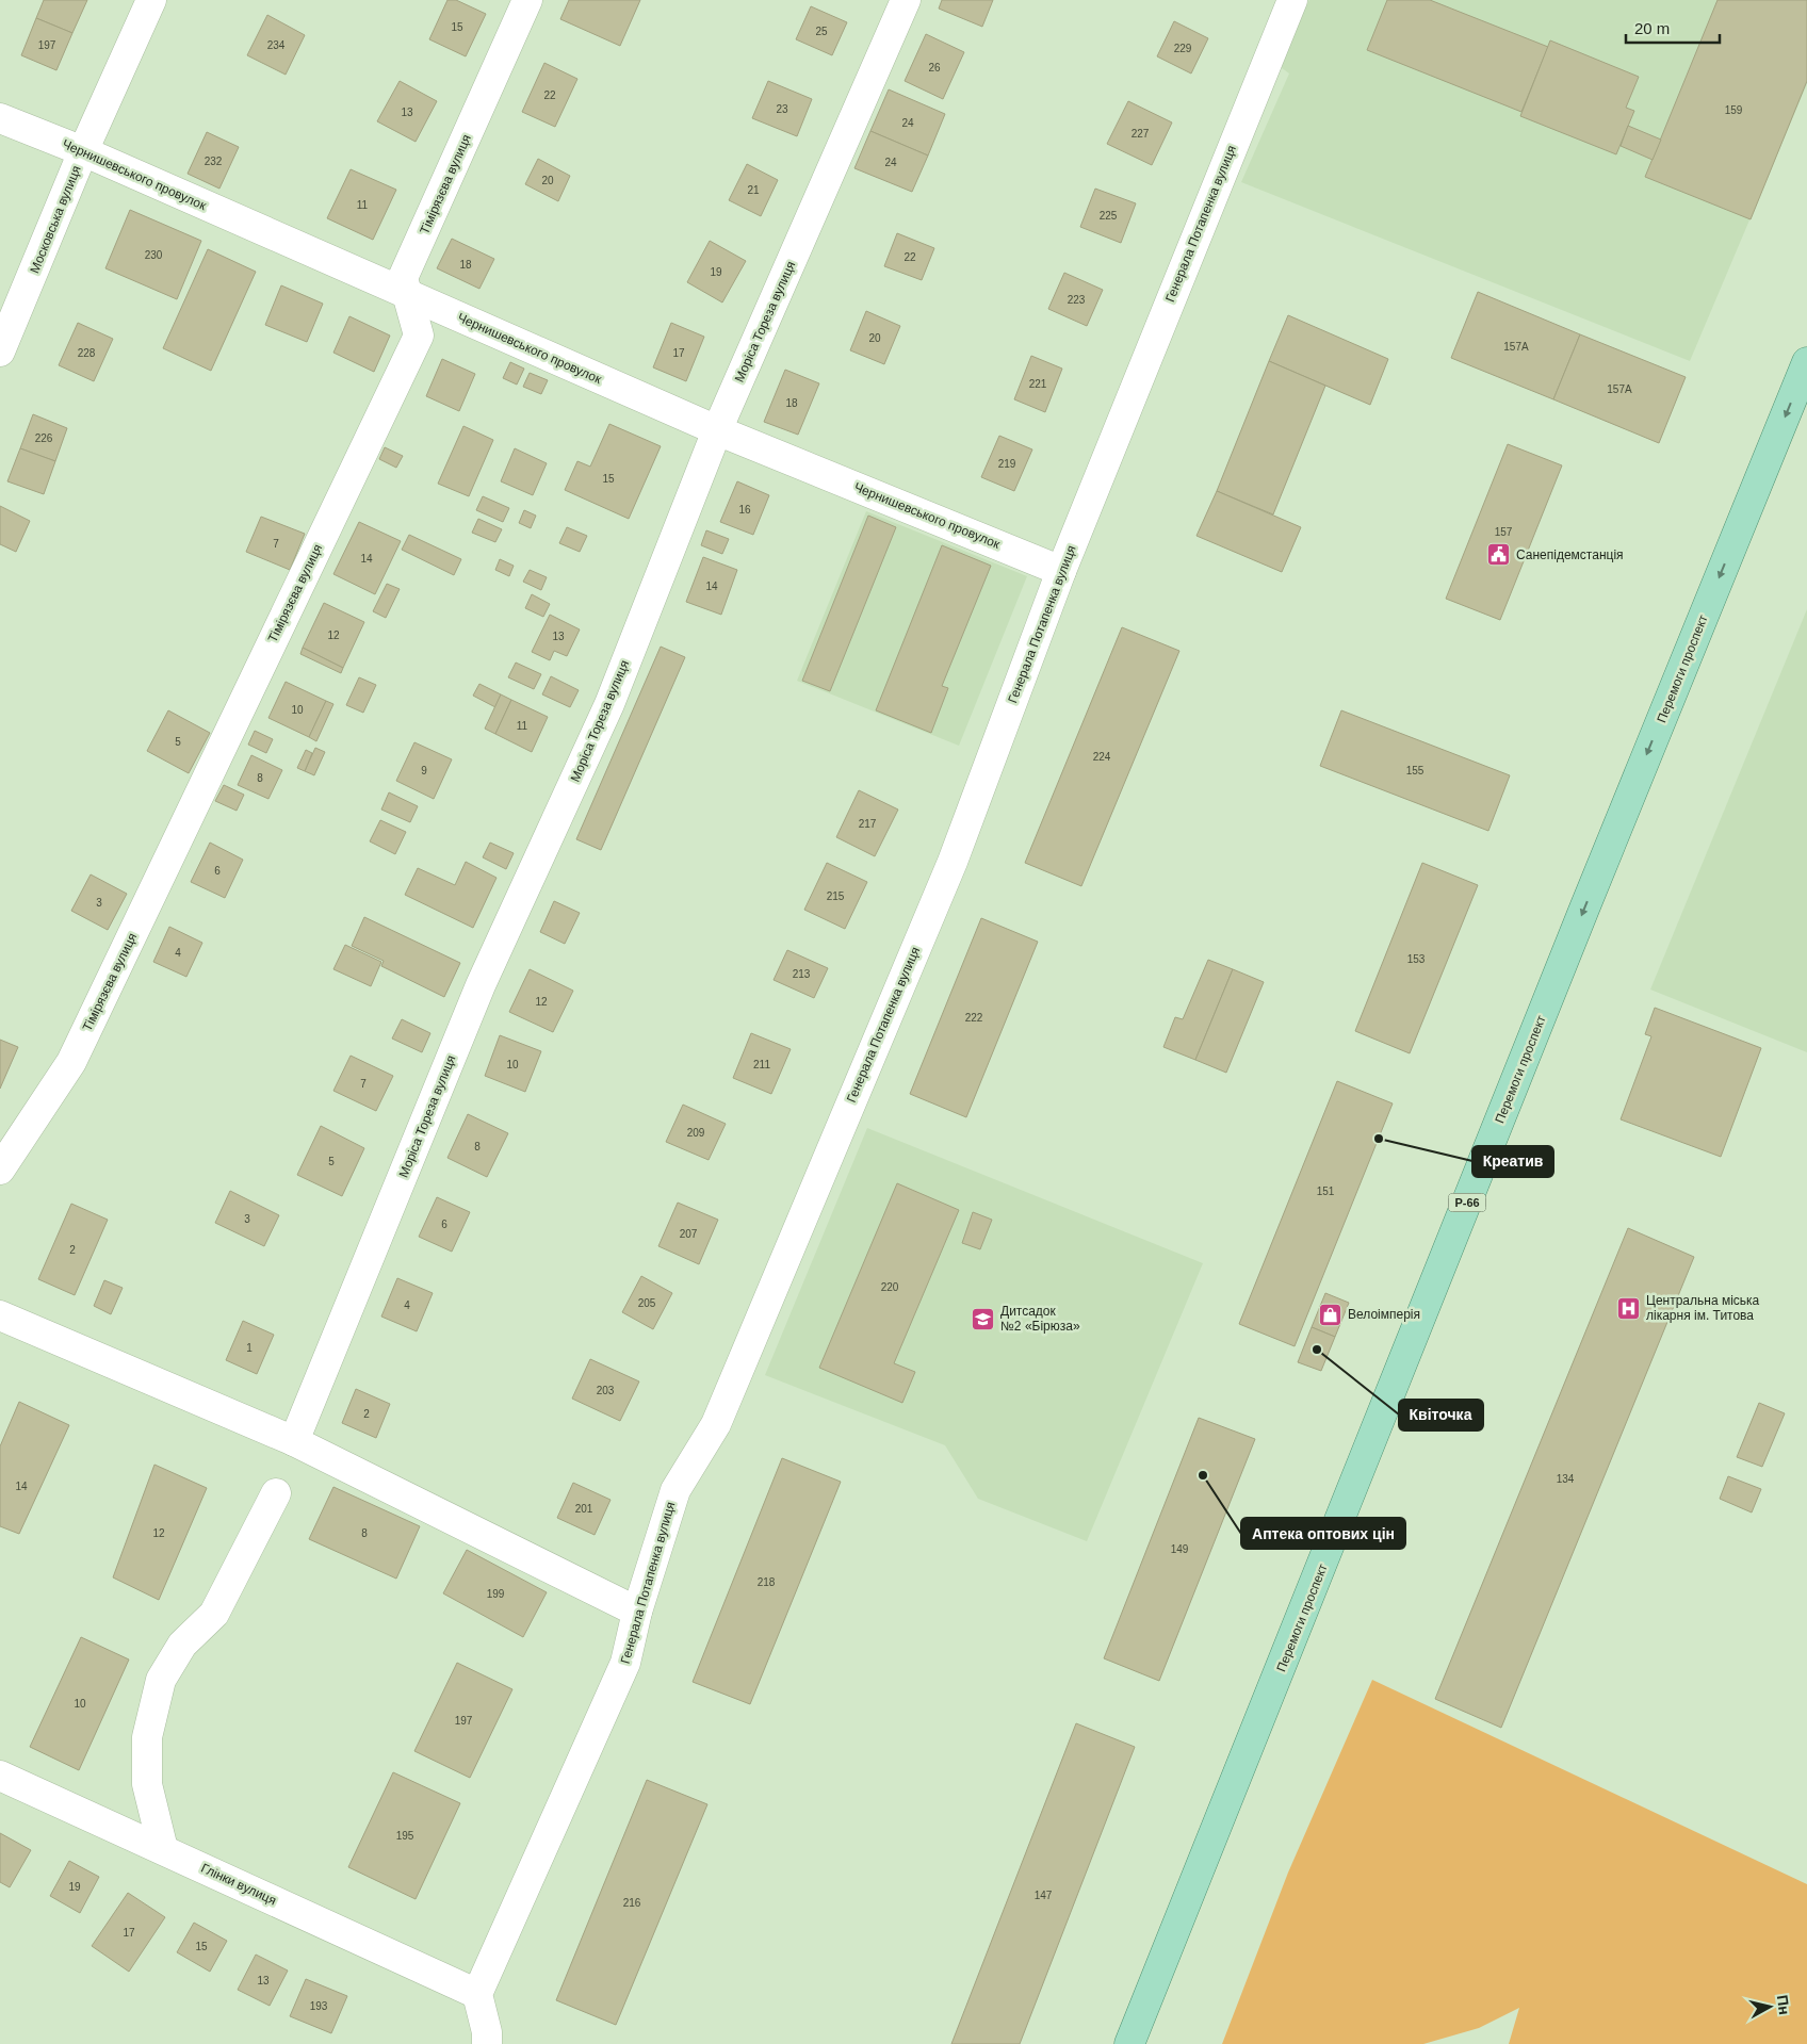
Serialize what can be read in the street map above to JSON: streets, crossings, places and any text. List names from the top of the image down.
{
  "streets": {
    "main road": ["Перемоги проспект", "Р-66"],
    "street": [
      "Чернишевського провулок",
      "Тімірязєва вулиця",
      "Московська вулиця",
      "Генерала Потапенка вулиця",
      "Моріса Тореза вулиця",
      "Глінки вулиця"
    ]
  },
  "crossings": [
    ["Чернишевського провулок", "Тімірязєва вулиця"],
    ["Чернишевського провулок", "Московська вулиця"],
    ["Чернишевського провулок", "Генерала Потапенка вулиця"],
    ["Чернишевського провулок", "Моріса Тореза вулиця"],
    ["Генерала Потапенка вулиця", "Глінки вулиця"]
  ],
  "one_way": ["Перемоги проспект"],
  "places": {
    "public building": ["Санепідемстанція"],
    "other": ["Креатив", "Квіточка", "Аптека оптових цін"],
    "hospital": ["Центральна міська лікарня ім. Титова"],
    "shop": ["Велоімперія"],
    "school or university": ["Дитсадок №2 «Бірюза»"]
  },
  "house_numbers": [
    "15",
    "25",
    "197",
    "234",
    "229",
    "26",
    "22",
    "23",
    "159",
    "13",
    "24",
    "227",
    "232",
    "24",
    "20",
    "21",
    "11",
    "225",
    "230",
    "22",
    "18",
    "19",
    "223",
    "20",
    "157А",
    "228",
    "17",
    "221",
    "157А",
    "18",
    "226",
    "219",
    "15",
    "16",
    "157",
    "7",
    "14",
    "14",
    "12",
    "13",
    "10",
    "11",
    "5",
    "224",
    "9",
    "155",
    "8",
    "217",
    "6",
    "215",
    "3",
    "4",
    "153",
    "213",
    "12",
    "222",
    "10",
    "211",
    "7",
    "209",
    "8",
    "5",
    "151",
    "3",
    "6",
    "207",
    "2",
    "220",
    "205",
    "4",
    "1",
    "203",
    "2",
    "134",
    "14",
    "201",
    "12",
    "8",
    "149",
    "218",
    "199",
    "10",
    "197",
    "195",
    "19",
    "147",
    "216",
    "17",
    "15",
    "13",
    "193"
  ],
  "scale_bar": "20 m",
  "north": "right"
}
